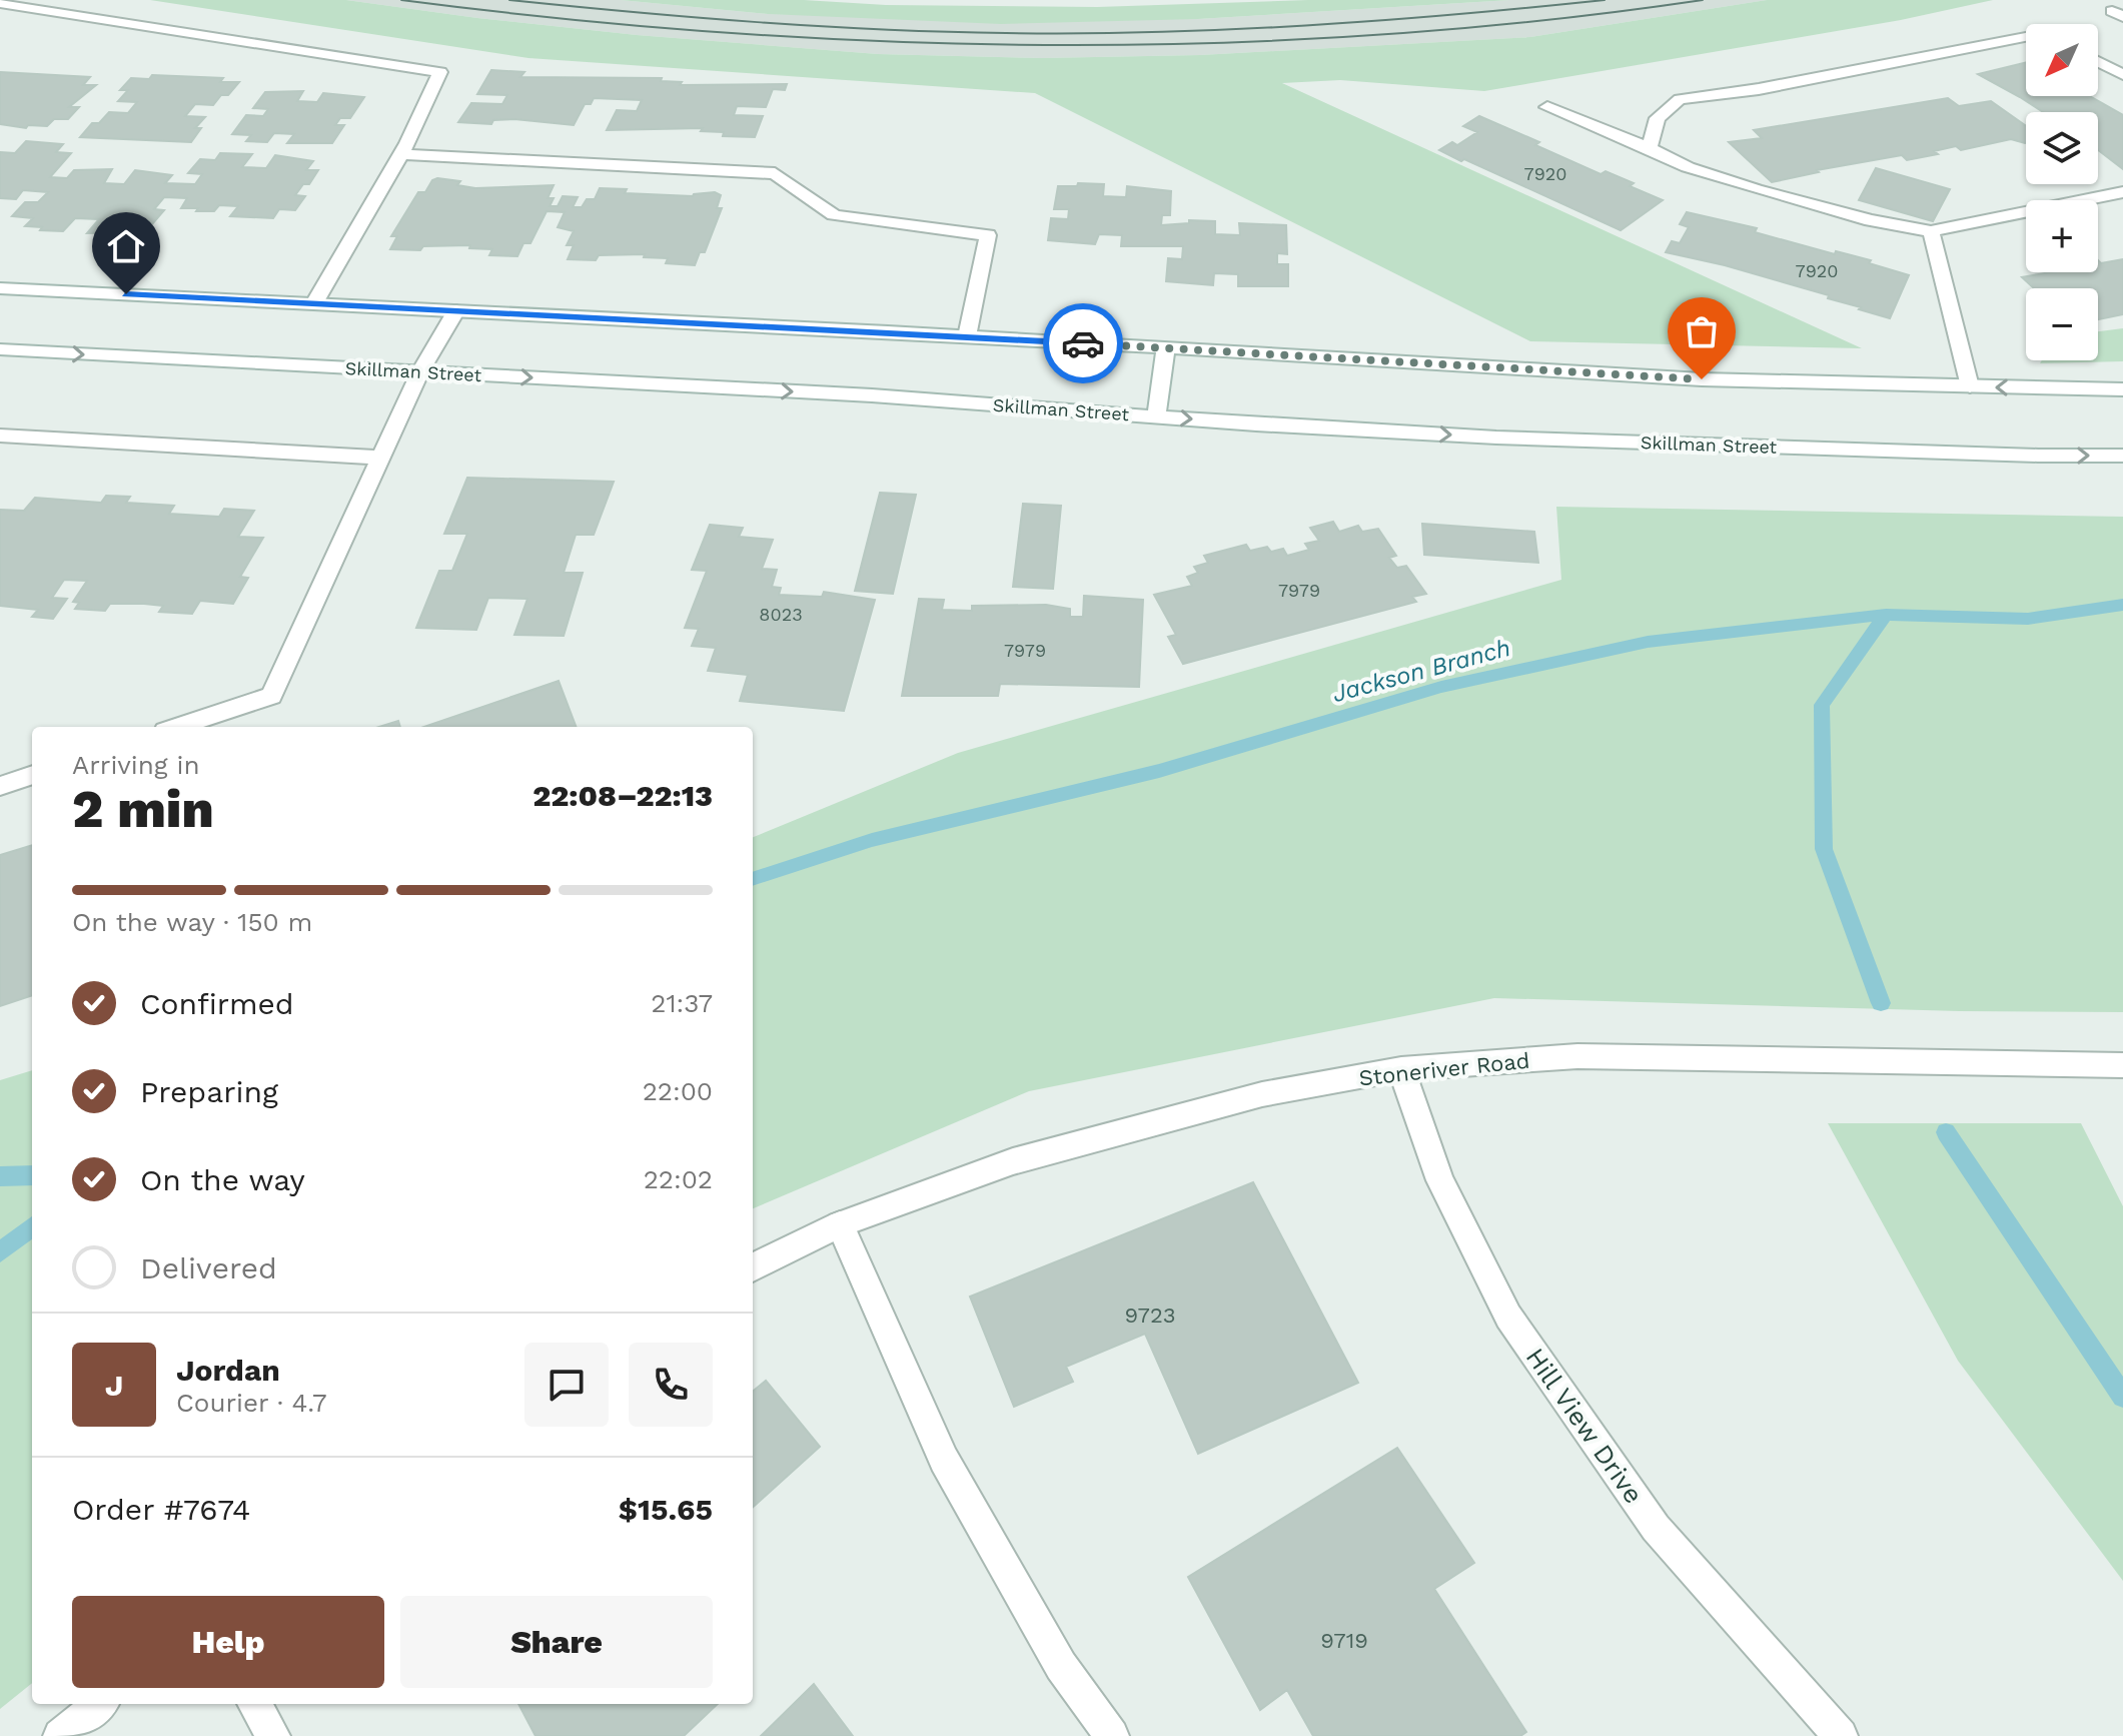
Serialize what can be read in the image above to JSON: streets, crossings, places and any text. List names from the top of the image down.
{
  "streets": {
    "main road": ["Skillman Street", "Stoneriver Road", "Hill View Drive"]
  },
  "crossings": [
    ["Stoneriver Road", "Hill View Drive"]
  ],
  "water": ["Jackson Branch"],
  "house_numbers": [
    "7920",
    "7920",
    "7979",
    "8023",
    "7979",
    "9723",
    "9719"
  ],
  "north": "bottom left",
  "page": {
    "map_buttons": ["+", "−"],
    "heading": ["2 min", "Arriving in", "22:08–22:13"],
    "panel": [
      "Jordan",
      "Courier · 4.7",
      "Order #7674",
      "$15.65"
    ],
    "bar": "On the way · 150 m",
    "list": [
      ["Confirmed", "21:37"],
      ["Preparing", "22:00"],
      ["On the way", "22:02"],
      "Delivered"
    ],
    "round": "J",
    "buttons": ["Help", "Share"]
  }
}
